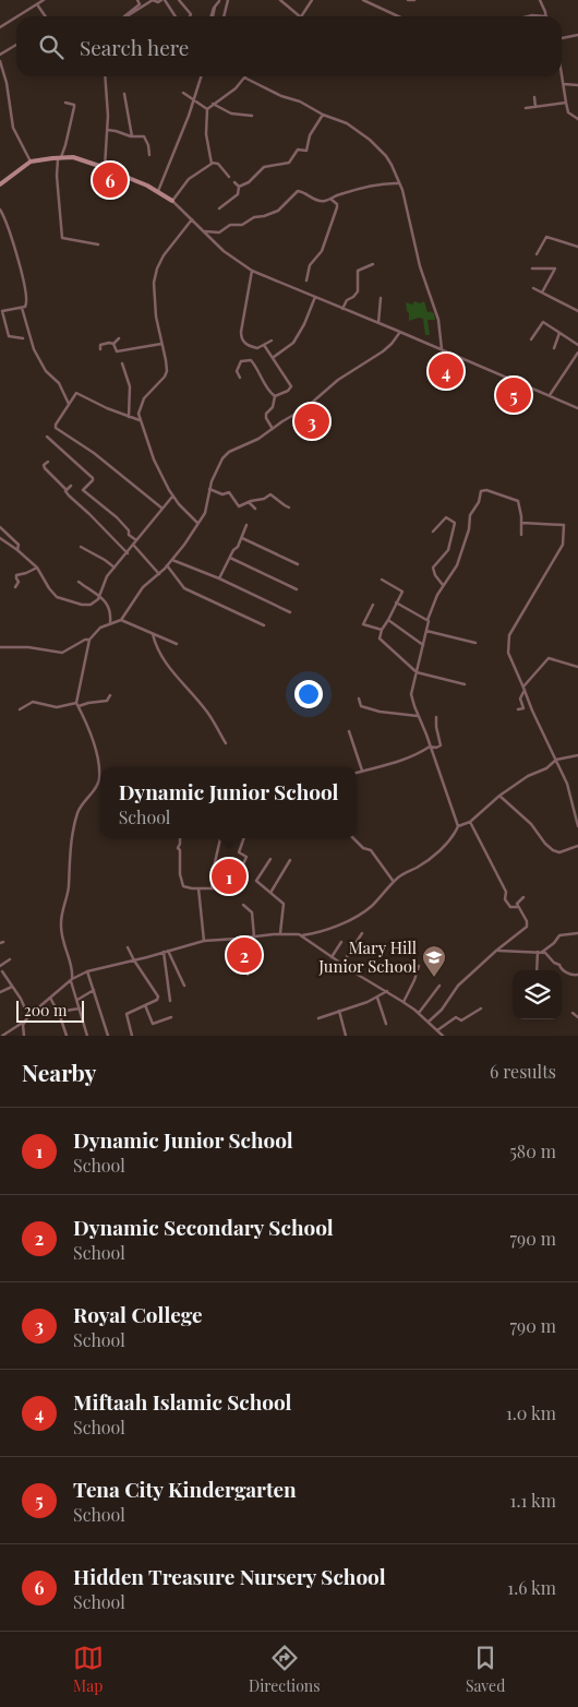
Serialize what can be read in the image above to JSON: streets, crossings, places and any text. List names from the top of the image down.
{
  "places": {
    "school or university": ["Mary Hill Junior School"]
  },
  "scale_bar": "200 m",
  "page": {
    "search": "Search here",
    "pins": [
      "6",
      "4",
      "5",
      "3",
      "1",
      "2"
    ],
    "popup": ["Dynamic Junior School", "School"],
    "scale": "200 m",
    "heading": ["Nearby", "6 results"],
    "list": [
      {
        "mark": "1",
        "name": "Dynamic Junior School",
        "note": "School",
        "value": "580 m"
      },
      {
        "mark": "2",
        "name": "Dynamic Secondary School",
        "note": "School",
        "value": "790 m"
      },
      {
        "mark": "3",
        "name": "Royal College",
        "note": "School",
        "value": "790 m"
      },
      {
        "mark": "4",
        "name": "Miftaah Islamic School",
        "note": "School",
        "value": "1.0 km"
      },
      {
        "mark": "5",
        "name": "Tena City Kindergarten",
        "note": "School",
        "value": "1.1 km"
      },
      {
        "mark": "6",
        "name": "Hidden Treasure Nursery School",
        "note": "School",
        "value": "1.6 km"
      }
    ],
    "nav": ["Map", "Directions", "Saved"]
  }
}
